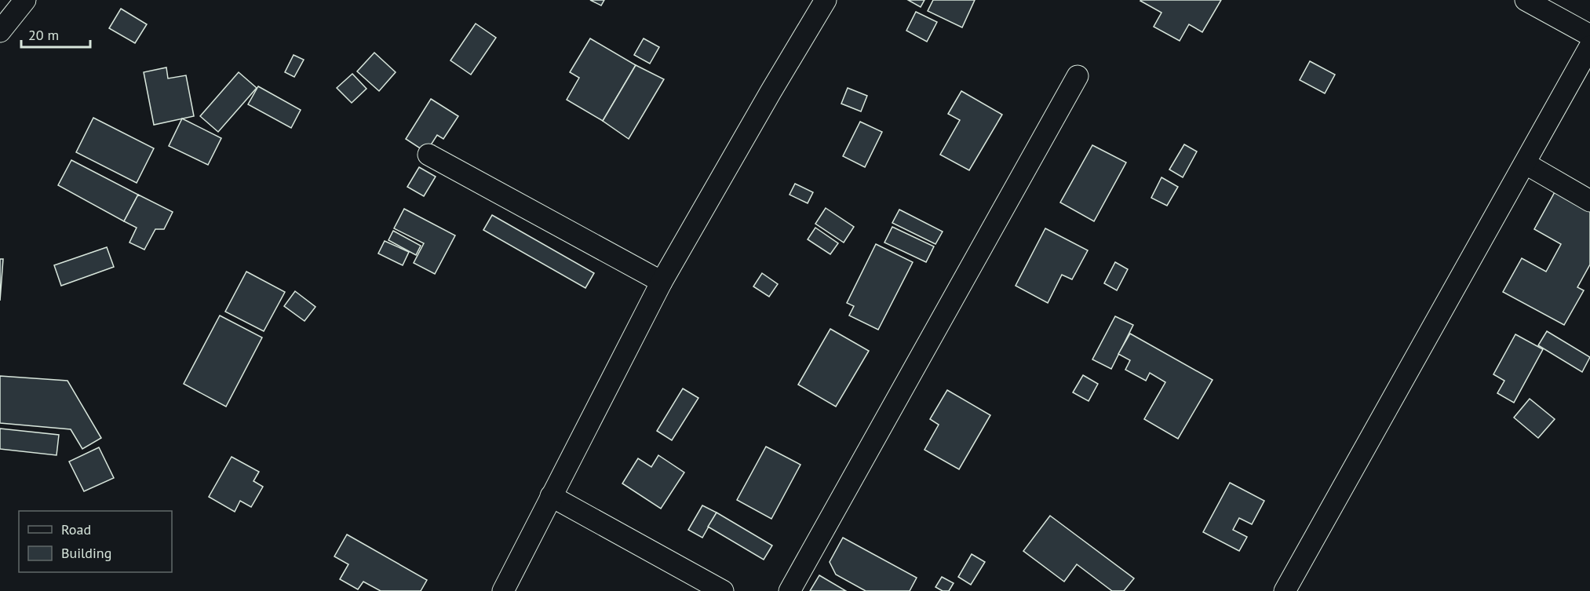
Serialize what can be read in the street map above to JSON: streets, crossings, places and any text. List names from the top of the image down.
{
  "legend": ["Road", "Building"],
  "scale_bar": "20 m"
}
